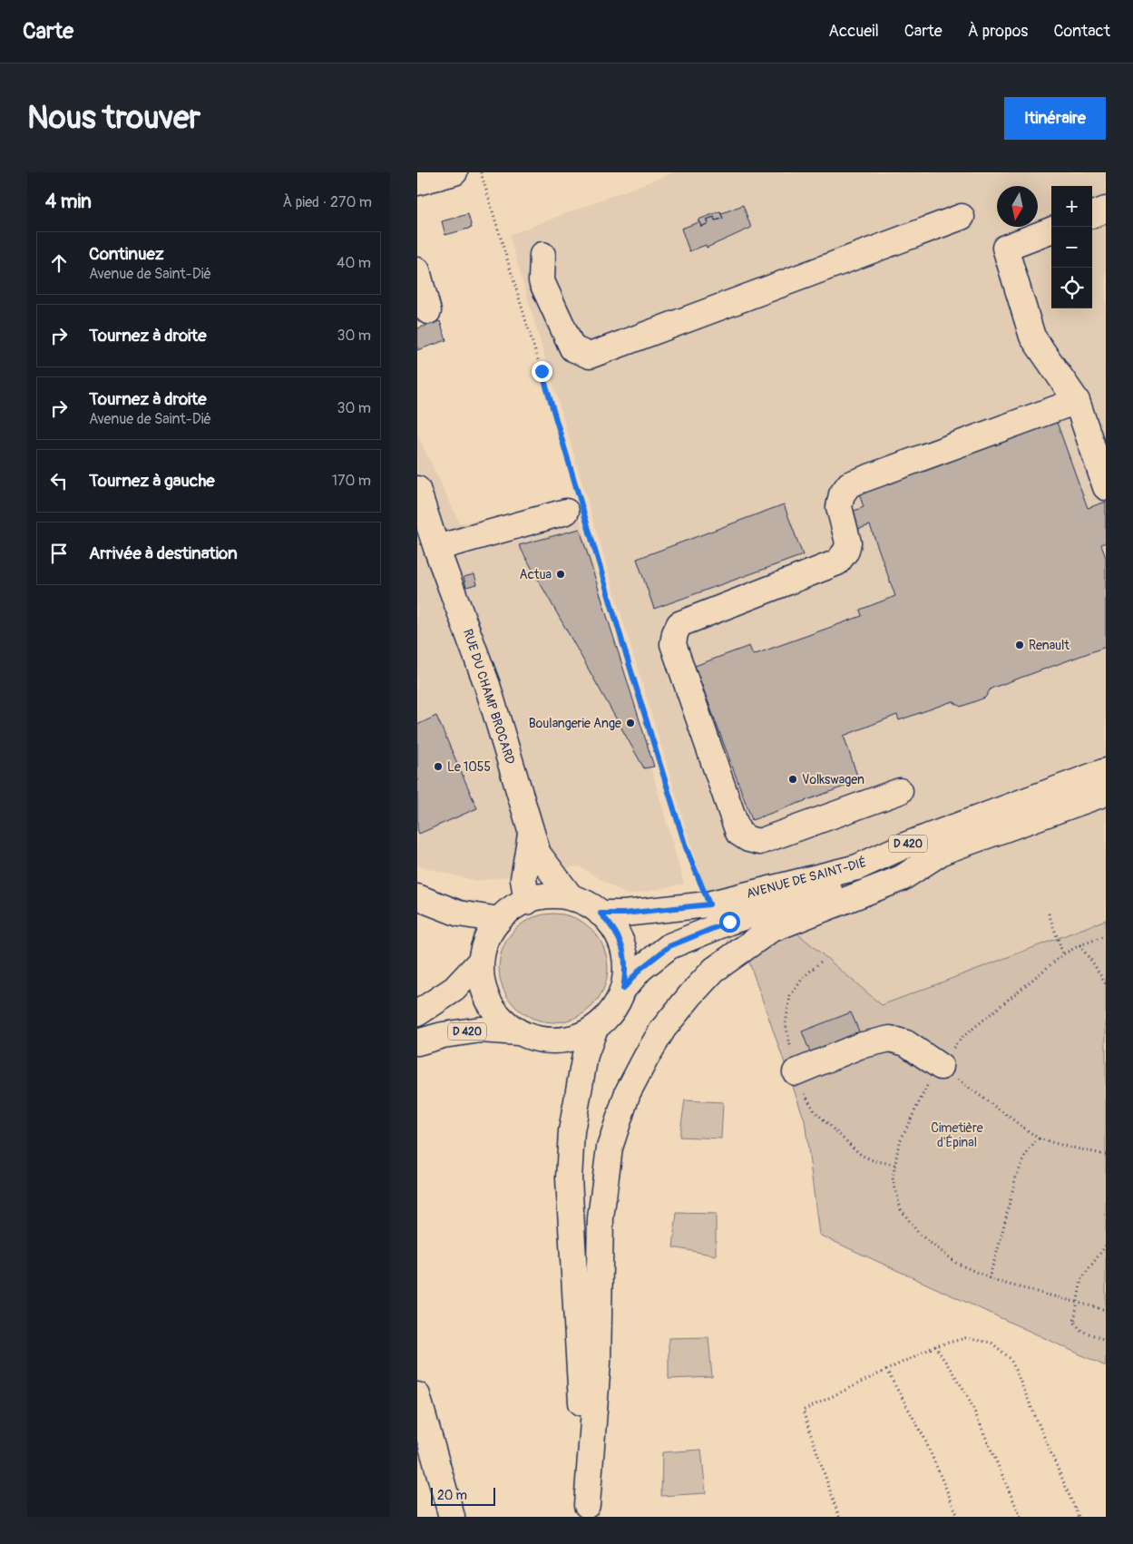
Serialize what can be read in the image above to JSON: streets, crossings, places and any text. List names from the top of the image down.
{
  "streets": {
    "main road": ["RUE DU CHAMP BROCARD", "D 420", "AVENUE DE SAINT-DIÉ"]
  },
  "crossings": [
    ["RUE DU CHAMP BROCARD", "D 420"],
    ["RUE DU CHAMP BROCARD", "AVENUE DE SAINT-DIÉ"],
    ["D 420", "AVENUE DE SAINT-DIÉ"]
  ],
  "parks": ["Cimetière d'Épinal"],
  "places": [
    "Actua",
    "Renault",
    "Boulangerie Ange",
    "Le 1055",
    "Volkswagen"
  ],
  "scale_bar": "20 m",
  "north": "bottom",
  "page": {
    "header": "Carte",
    "nav": [
      "Accueil",
      "Carte",
      "À propos",
      "Contact"
    ],
    "buttons": "Itinéraire",
    "title": "Nous trouver",
    "heading": ["4 min", "À pied · 270 m"],
    "map_buttons": ["+", "−"],
    "list": [
      ["Continuez", "Avenue de Saint-Dié", "40 m"],
      ["Tournez à droite", "30 m"],
      ["Tournez à droite", "Avenue de Saint-Dié", "30 m"],
      ["Tournez à gauche", "170 m"],
      "Arrivée à destination"
    ],
    "scale": "20 m"
  }
}
